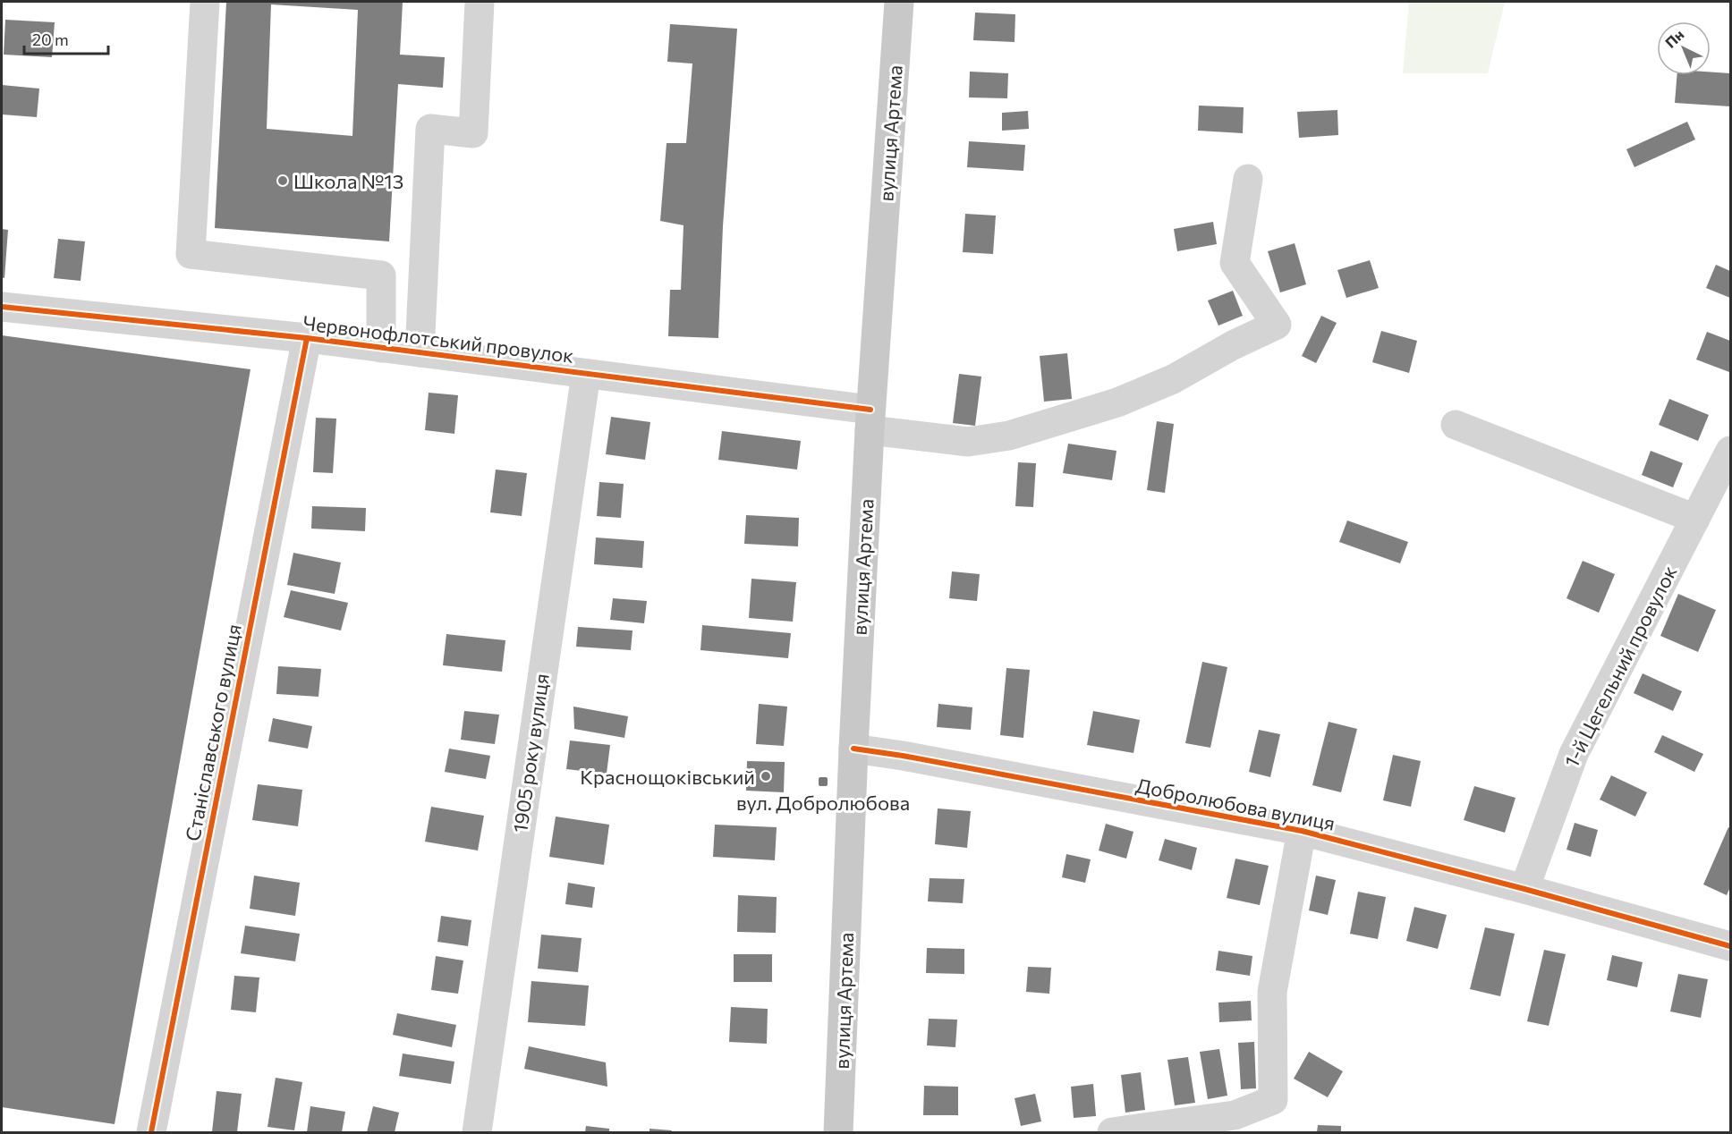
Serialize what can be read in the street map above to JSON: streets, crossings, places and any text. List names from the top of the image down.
{
  "streets": {
    "main road": ["вулиця Артема"],
    "street": [
      "Червонофлотський провулок",
      "1-й Цегельний провулок",
      "Станіславського вулиця",
      "1905 року вулиця",
      "Добролюбова вулиця"
    ]
  },
  "crossings": [
    ["вулиця Артема", "Червонофлотський провулок"],
    ["вулиця Артема", "Добролюбова вулиця"],
    ["Червонофлотський провулок", "Станіславського вулиця"],
    ["Червонофлотський провулок", "1905 року вулиця"],
    ["1-й Цегельний провулок", "Добролюбова вулиця"]
  ],
  "places": {
    "other": ["Школа №13", "Краснощоківський"],
    "transit": ["вул. Добролюбова"]
  },
  "scale_bar": "20 m",
  "north": "top left"
}
